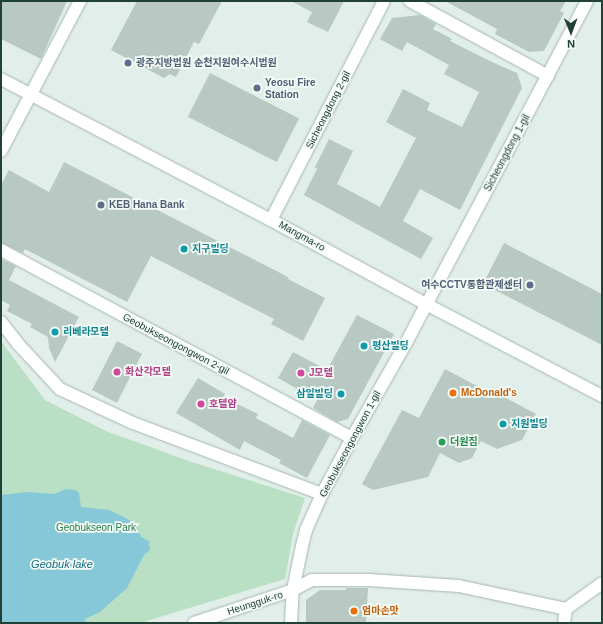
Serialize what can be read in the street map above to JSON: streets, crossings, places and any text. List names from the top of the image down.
{
  "streets": {
    "street": [
      "Sicheongdong 2-gil",
      "Sicheongdong 1-gil",
      "Mangma-ro",
      "Geobukseongongwon 2-gil",
      "Geobukseongongwon 1-gil",
      "Heungguk-ro"
    ]
  },
  "crossings": [
    ["Sicheongdong 2-gil", "Mangma-ro"],
    ["Sicheongdong 1-gil", "Mangma-ro"],
    ["Sicheongdong 1-gil", "Geobukseongongwon 1-gil"],
    ["Mangma-ro", "Geobukseongongwon 1-gil"],
    ["Geobukseongongwon 2-gil", "Geobukseongongwon 1-gil"],
    ["Geobukseongongwon 1-gil", "Heungguk-ro"]
  ],
  "water": ["Geobuk lake"],
  "parks": ["Geobukseon Park"],
  "places": [
    "광주지방법원 순천지원여수시법원",
    "Yeosu Fire Station",
    "KEB Hana Bank",
    "지구빌딩",
    "여수CCTV통합관제센터",
    "리베라모텔",
    "평산빌딩",
    "화산각모텔",
    "J모텔",
    "McDonald's",
    "삼일빌딩",
    "호텔얌",
    "지원빌딩",
    "더원짐",
    "엄마손맛"
  ],
  "north": "bottom"
}
